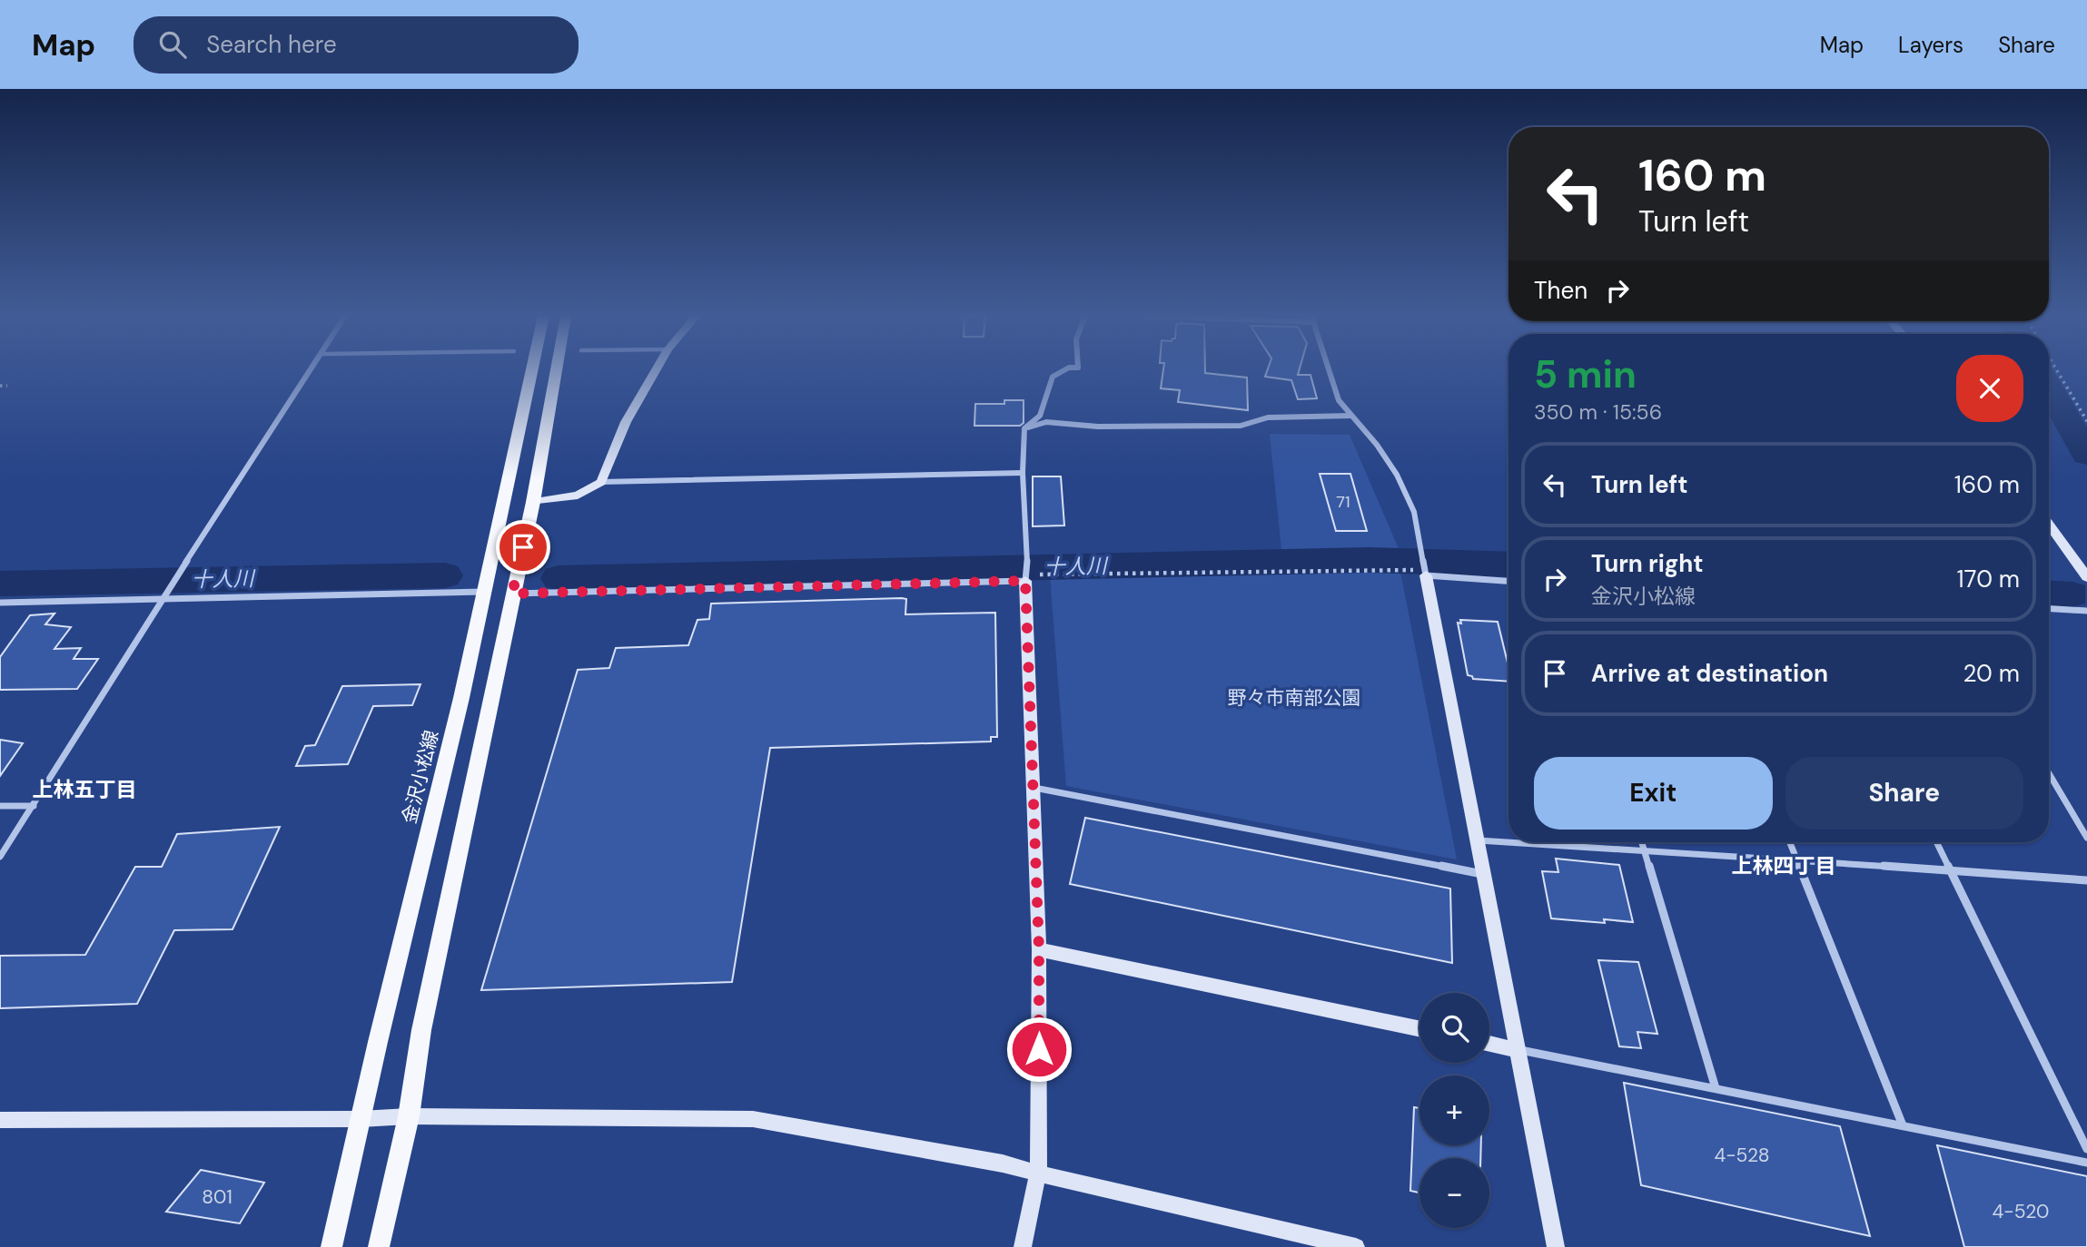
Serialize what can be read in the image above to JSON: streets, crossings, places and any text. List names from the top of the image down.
{
  "streets": {
    "main road": ["金沢小松線"]
  },
  "districts": ["上林五丁目", "上林四丁目"],
  "water": ["十人川"],
  "parks": ["野々市南部公園"],
  "house_numbers": [
    "71",
    "4-528",
    "801",
    "4-520"
  ],
  "page": {
    "header": "Map",
    "search": "Search here",
    "nav": ["Map", "Layers", "Share"],
    "turn": ["160 m", "Turn left"],
    "then": "Then",
    "heading": ["5 min", "350 m · 15:56"],
    "list": [
      {
        "name": "Turn left",
        "value": "160 m"
      },
      {
        "name": "Turn right",
        "note": "金沢小松線",
        "value": "170 m"
      },
      {
        "name": "Arrive at destination",
        "value": "20 m"
      }
    ],
    "buttons": ["Exit", "Share"],
    "map_buttons": ["+", "−"]
  }
}
